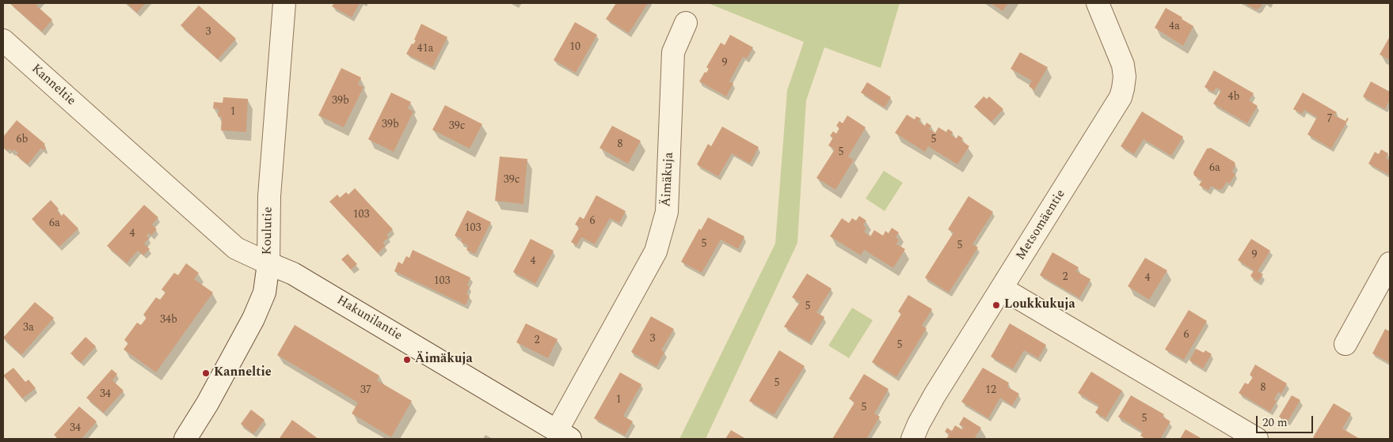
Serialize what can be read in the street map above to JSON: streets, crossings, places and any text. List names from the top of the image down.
{
  "streets": {
    "street": [
      "Kanneltie",
      "Äimäkuja",
      "Metsomäentie",
      "Koulutie",
      "Hakunilantie"
    ]
  },
  "crossings": [
    ["Kanneltie", "Koulutie"],
    ["Kanneltie", "Hakunilantie"],
    ["Äimäkuja", "Hakunilantie"],
    ["Koulutie", "Hakunilantie"]
  ],
  "places": ["Loukkukuja", "Äimäkuja", "Kanneltie"],
  "house_numbers": [
    "4a",
    "3",
    "10",
    "41a",
    "9",
    "4b",
    "39b",
    "1",
    "7",
    "39b",
    "39c",
    "6b",
    "5",
    "8",
    "5",
    "6a",
    "39c",
    "103",
    "6",
    "6a",
    "103",
    "4",
    "5",
    "5",
    "9",
    "4",
    "2",
    "4",
    "103",
    "5",
    "34b",
    "3a",
    "6",
    "3",
    "2",
    "5",
    "5",
    "8",
    "37",
    "12",
    "34",
    "1",
    "5",
    "5",
    "34"
  ],
  "scale_bar": "20 m"
}
